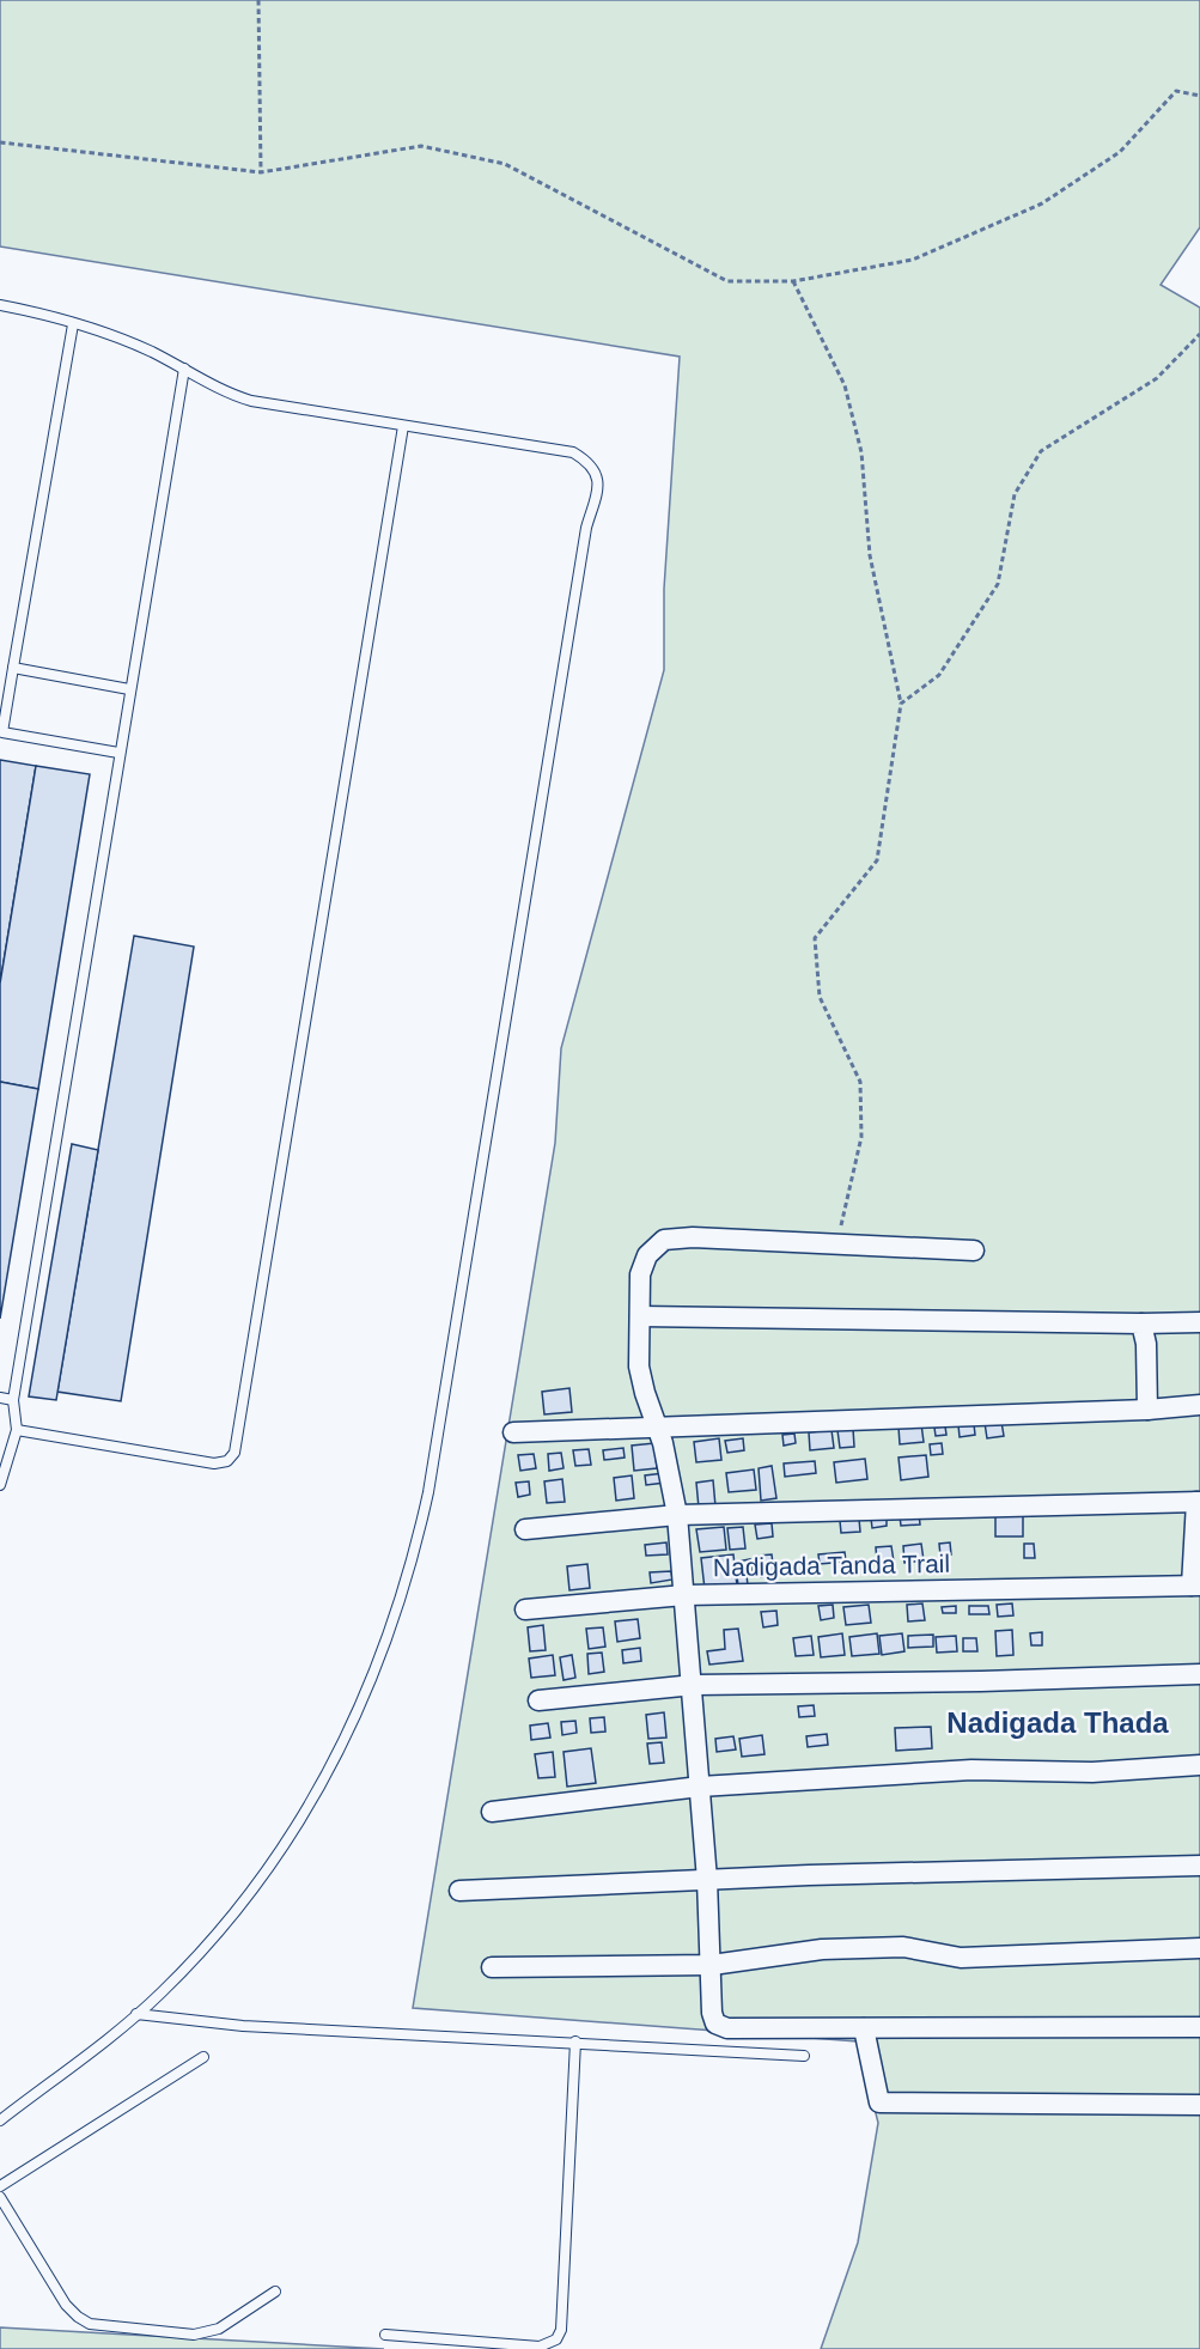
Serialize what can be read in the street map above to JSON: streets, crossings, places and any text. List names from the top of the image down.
{
  "streets": {
    "street": ["Nadigada Tanda Trail"]
  },
  "districts": ["Nadigada Thada"]
}
